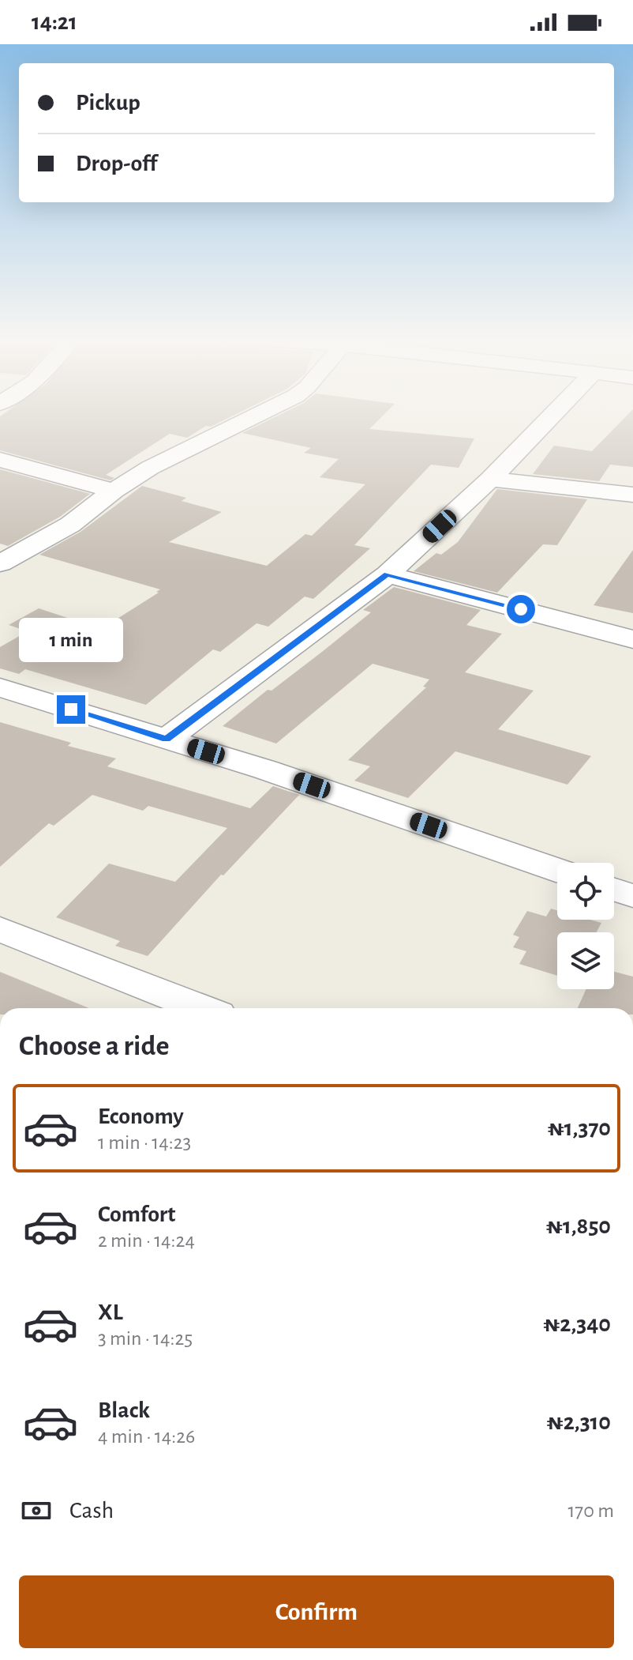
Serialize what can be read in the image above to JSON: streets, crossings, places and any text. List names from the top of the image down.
{
  "page": {
    "status": "14:21",
    "banner": ["Pickup", "Drop-off"],
    "bubble": "1 min",
    "heading": "Choose a ride",
    "list": [
      {
        "name": "Economy",
        "note": "1 min · 14:23",
        "value": "₦1,370"
      },
      {
        "name": "Comfort",
        "note": "2 min · 14:24",
        "value": "₦1,850"
      },
      {
        "name": "XL",
        "note": "3 min · 14:25",
        "value": "₦2,340"
      },
      {
        "name": "Black",
        "note": "4 min · 14:26",
        "value": "₦2,310"
      }
    ],
    "pay": ["Cash", "170 m"],
    "buttons": "Confirm"
  }
}
